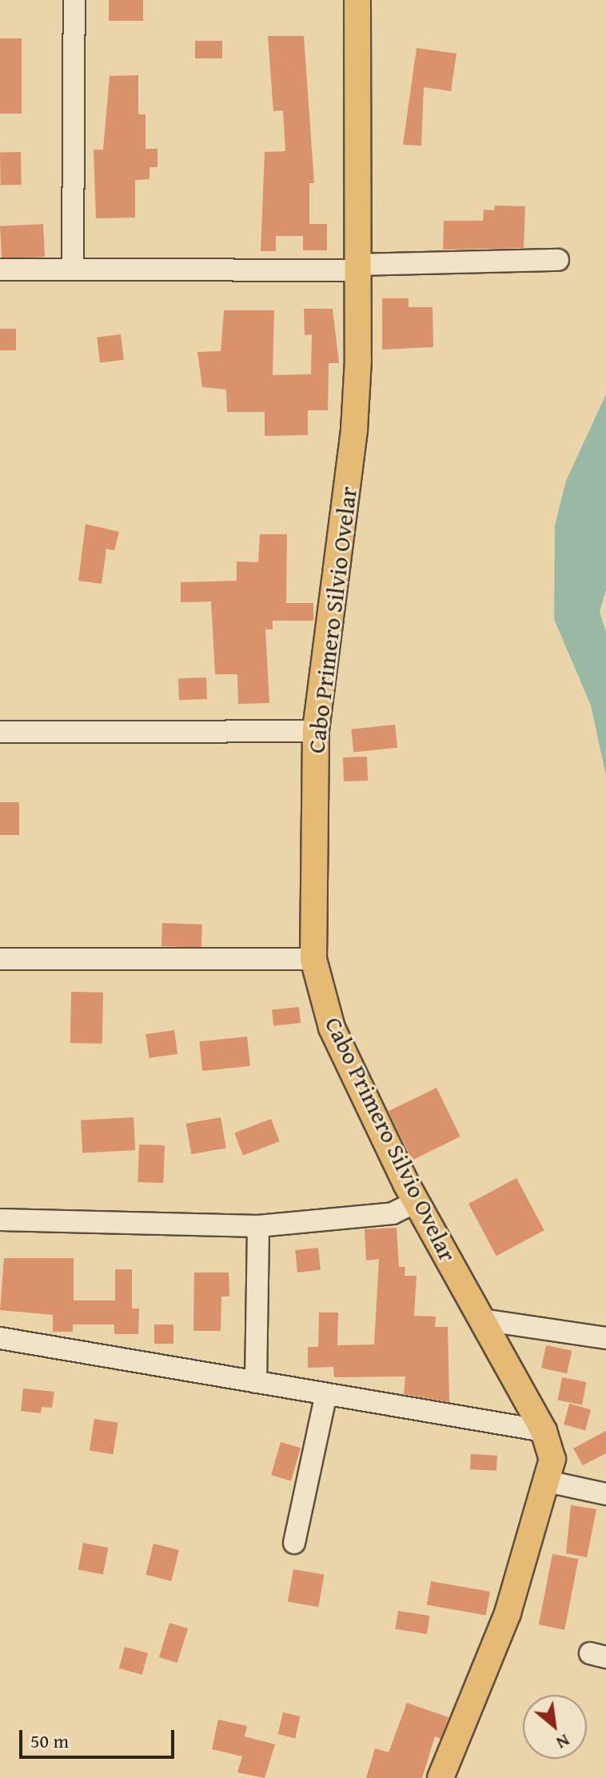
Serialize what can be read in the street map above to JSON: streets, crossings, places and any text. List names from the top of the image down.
{
  "streets": {
    "main road": ["Cabo Primero Silvio Ovelar"]
  },
  "scale_bar": "50 m",
  "north": "bottom right"
}
